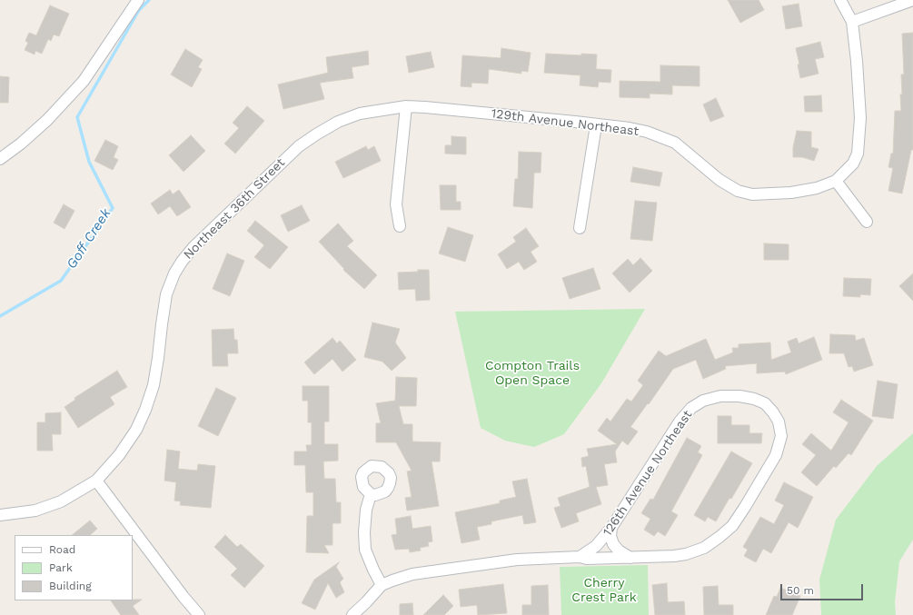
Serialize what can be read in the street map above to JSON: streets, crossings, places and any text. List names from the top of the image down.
{
  "streets": {
    "street": ["129th Avenue Northeast", "Northeast 36th Street", "126th Avenue Northeast"]
  },
  "crossings": [
    ["129th Avenue Northeast", "Northeast 36th Street"]
  ],
  "water": ["Goff Creek"],
  "parks": ["Compton Trails Open Space", "Cherry Crest Park"],
  "legend": ["Road", "Park", "Building"],
  "scale_bar": "50 m"
}
